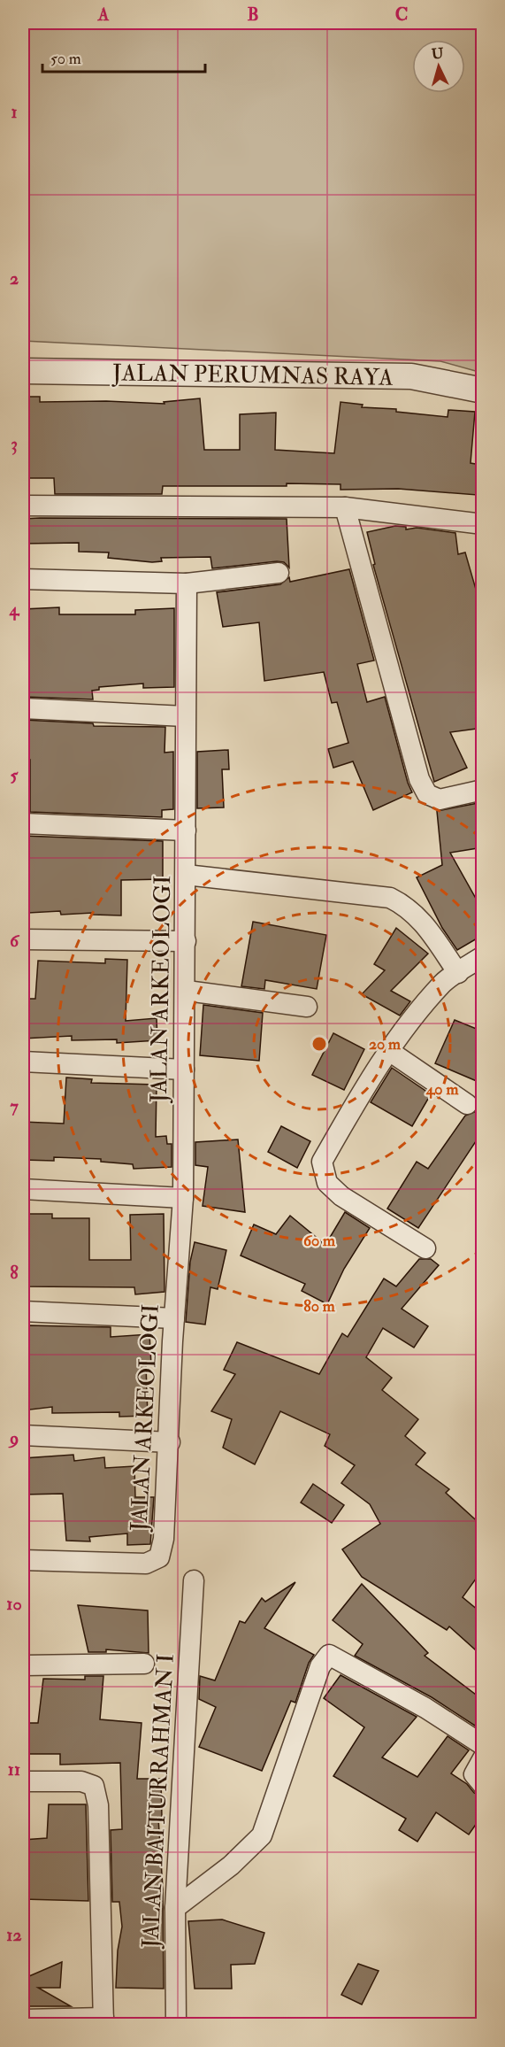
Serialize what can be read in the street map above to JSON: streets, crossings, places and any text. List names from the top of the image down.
{
  "streets": {
    "street": ["JALAN PERUMNAS RAYA", "JALAN ARKEOLOGI", "JALAN BAITURRAHMAN I"]
  },
  "scale_bar": "50 m",
  "north": "top",
  "grid": {
    "columns": ["A", "B", "C"],
    "rows": [
      "1",
      "2",
      "3",
      "4",
      "5",
      "6",
      "7",
      "8",
      "9",
      "10",
      "11",
      "12"
    ]
  },
  "rings": [
    "20 m",
    "40 m",
    "60 m",
    "80 m"
  ]
}
